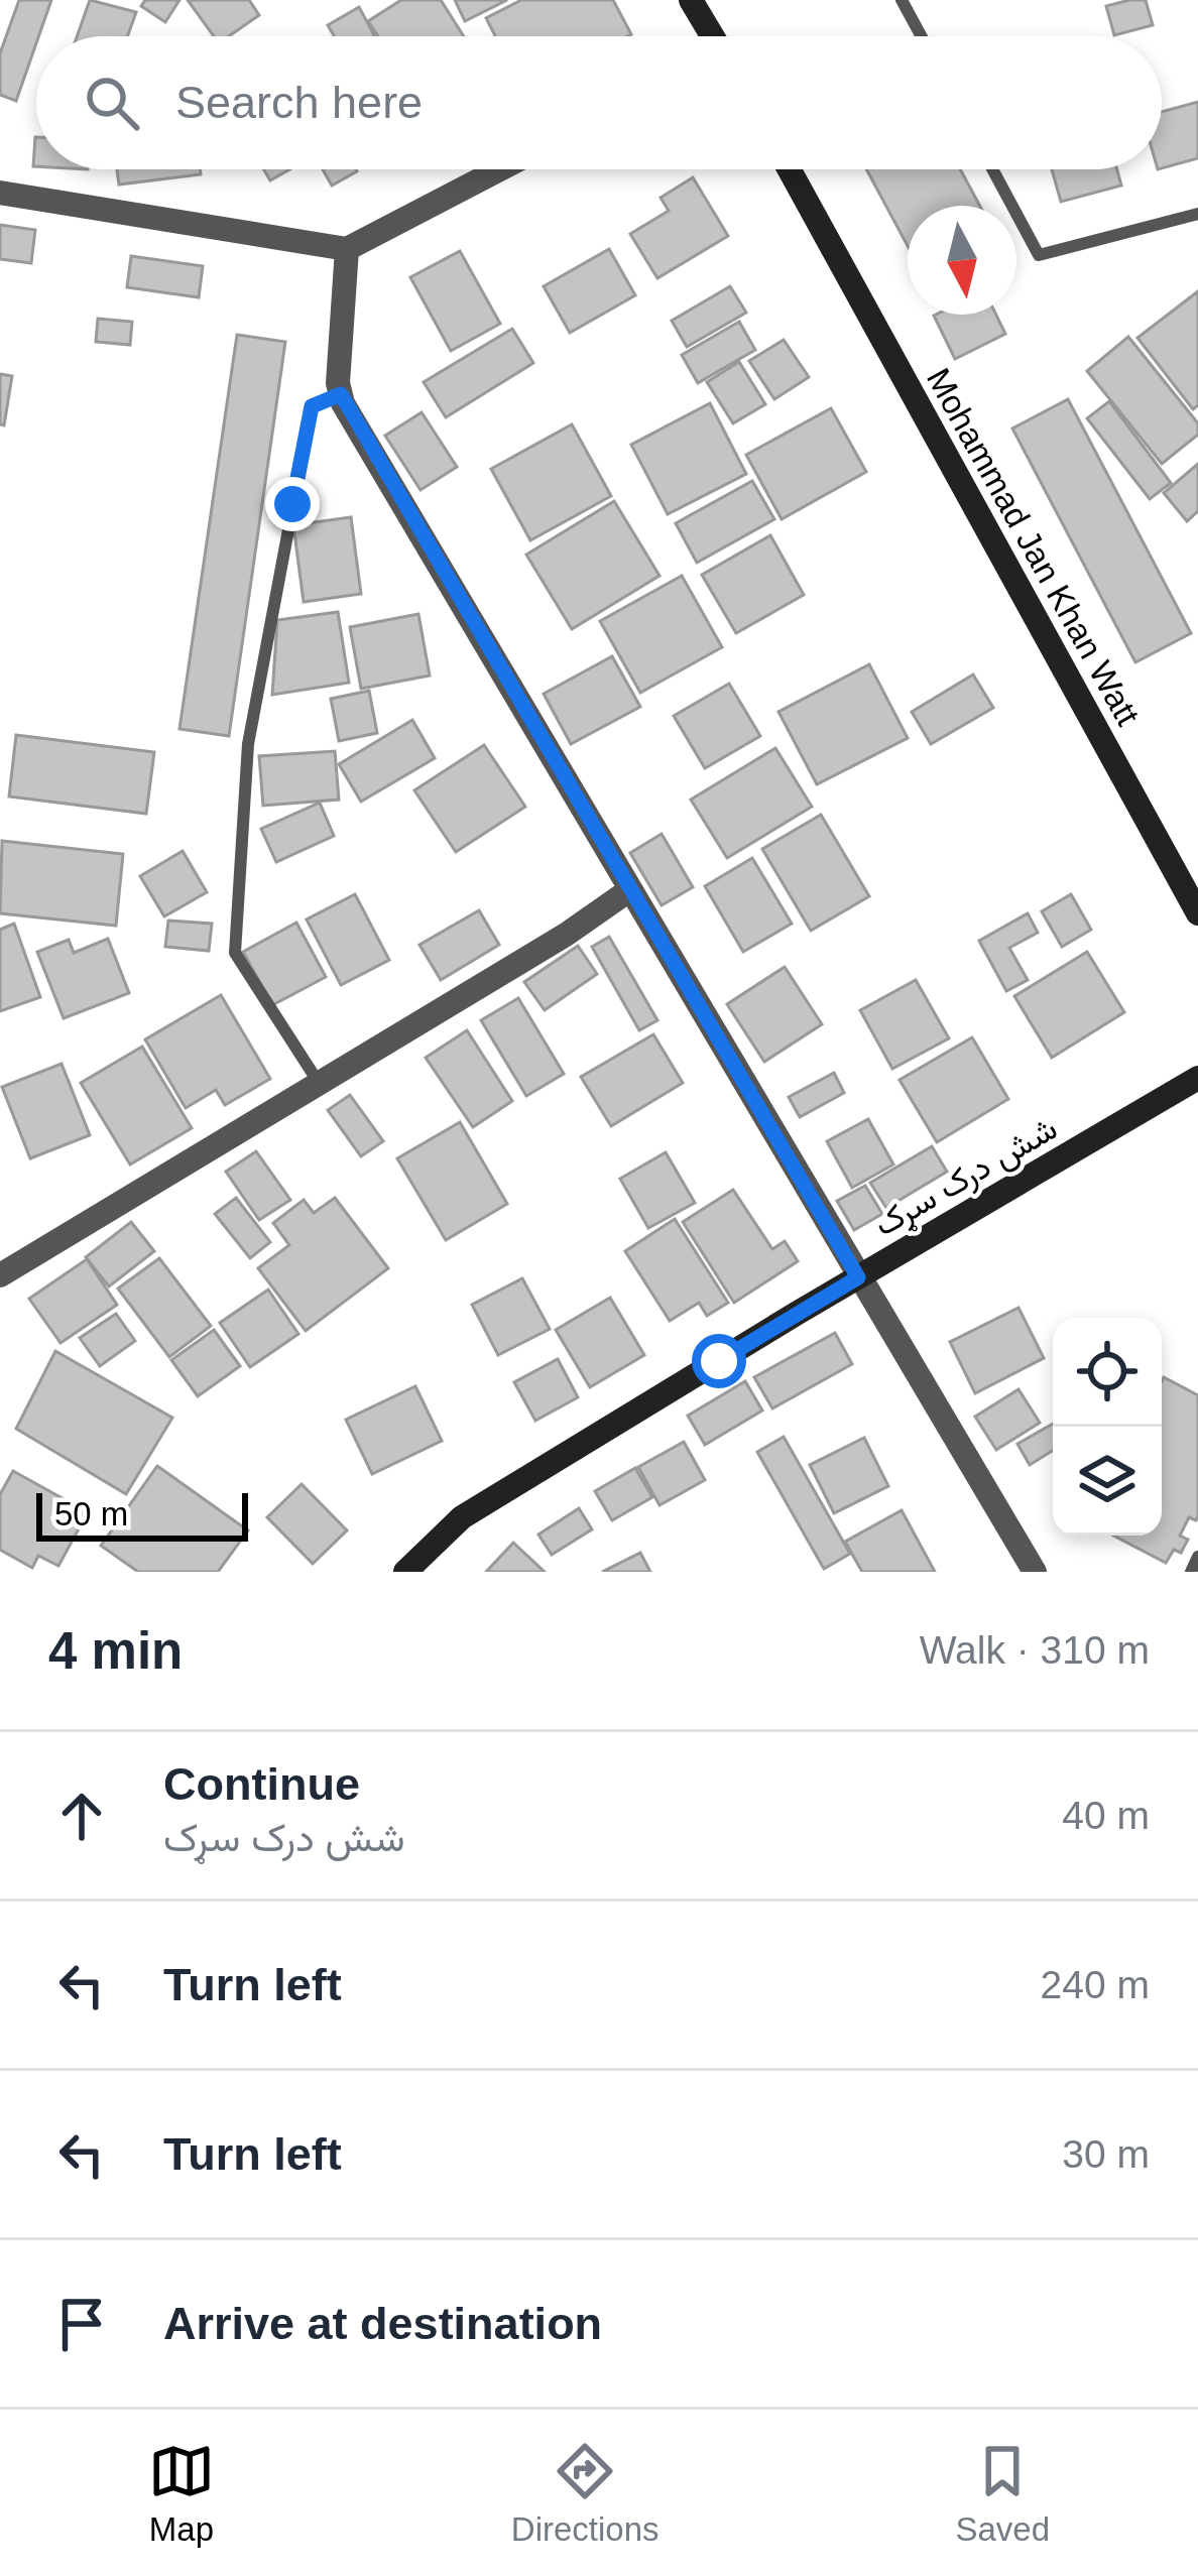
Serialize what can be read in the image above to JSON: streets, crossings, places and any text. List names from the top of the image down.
{
  "streets": {
    "main road": ["Mohammad Jan Khan Watt", "شش درک سړک"]
  },
  "scale_bar": "50 m",
  "north": "bottom",
  "page": {
    "search": "Search here",
    "scale": "50 m",
    "heading": ["4 min", "Walk · 310 m"],
    "list": [
      ["Continue", "شش درک سړک", "40 m"],
      ["Turn left", "240 m"],
      ["Turn left", "30 m"],
      "Arrive at destination"
    ],
    "nav": ["Map", "Directions", "Saved"]
  }
}
